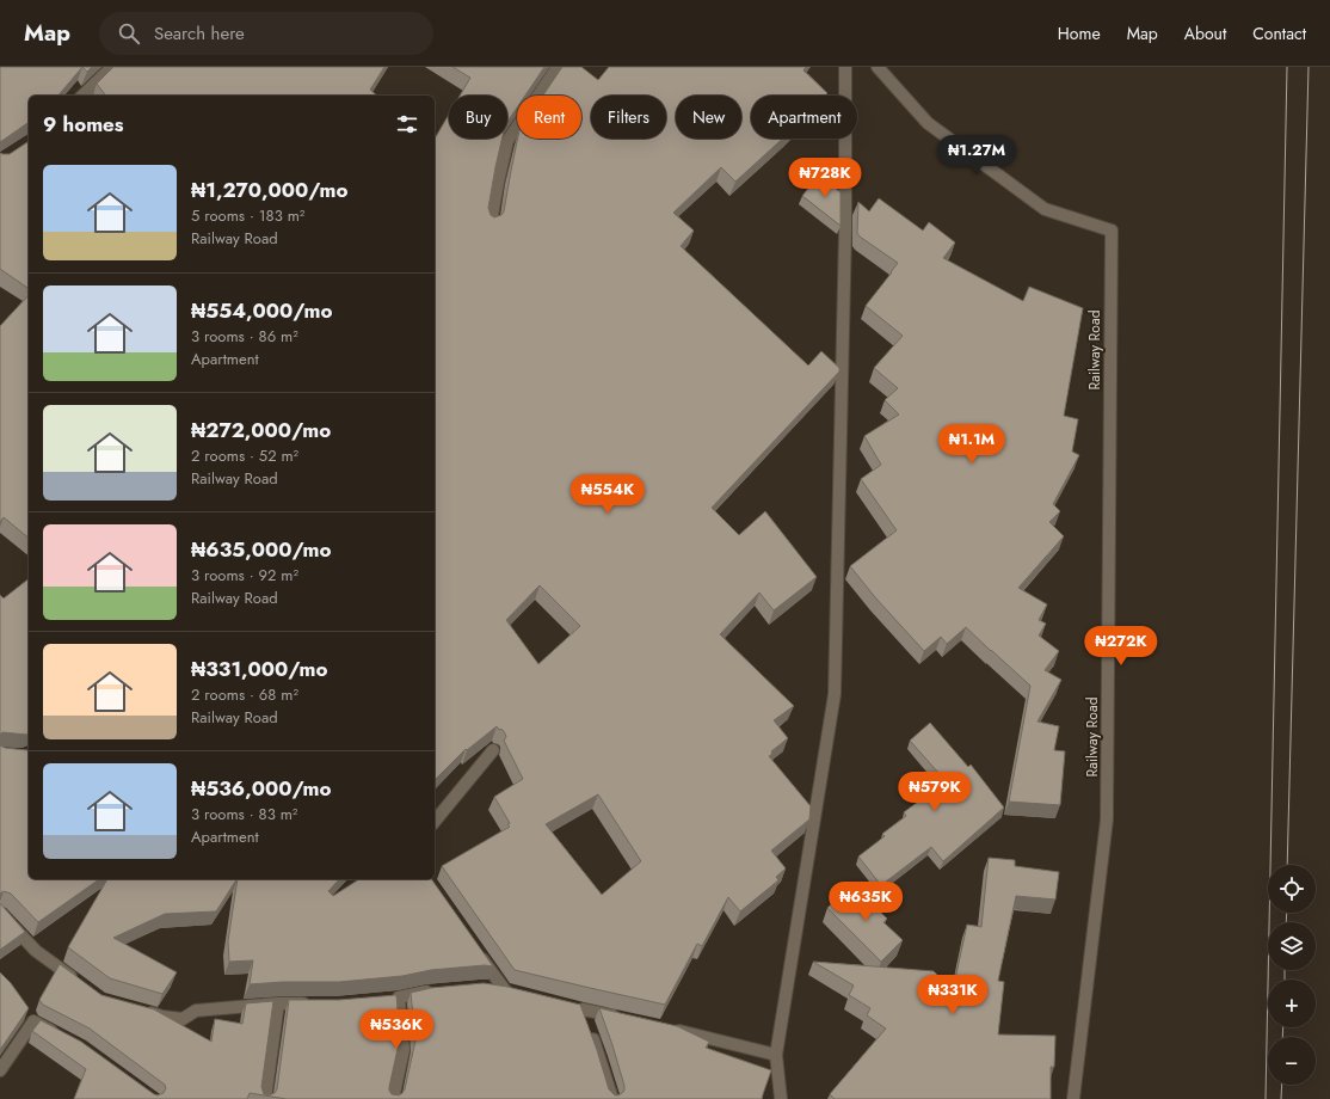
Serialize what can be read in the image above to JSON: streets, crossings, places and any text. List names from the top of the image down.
{
  "streets": {
    "street": ["Railway Road"]
  },
  "page": {
    "header": "Map",
    "search": "Search here",
    "nav": [
      "Home",
      "Map",
      "About",
      "Contact"
    ],
    "chip": [
      "Buy",
      "Rent",
      "Filters",
      "New",
      "Apartment"
    ],
    "heading": "9 homes",
    "price": [
      "₦1.27M",
      "₦728K",
      "₦1.1M",
      "₦554K",
      "₦272K",
      "₦579K",
      "₦635K",
      "₦331K",
      "₦536K"
    ],
    "list": [
      {
        "name": "₦1,270,000/mo",
        "note": "5 rooms · 183 m² · Railway Road"
      },
      {
        "name": "₦554,000/mo",
        "note": "3 rooms · 86 m² · Apartment"
      },
      {
        "name": "₦272,000/mo",
        "note": "2 rooms · 52 m² · Railway Road"
      },
      {
        "name": "₦635,000/mo",
        "note": "3 rooms · 92 m² · Railway Road"
      },
      {
        "name": "₦331,000/mo",
        "note": "2 rooms · 68 m² · Railway Road"
      },
      {
        "name": "₦536,000/mo",
        "note": "3 rooms · 83 m² · Apartment"
      }
    ],
    "map_buttons": ["+", "−"]
  }
}
